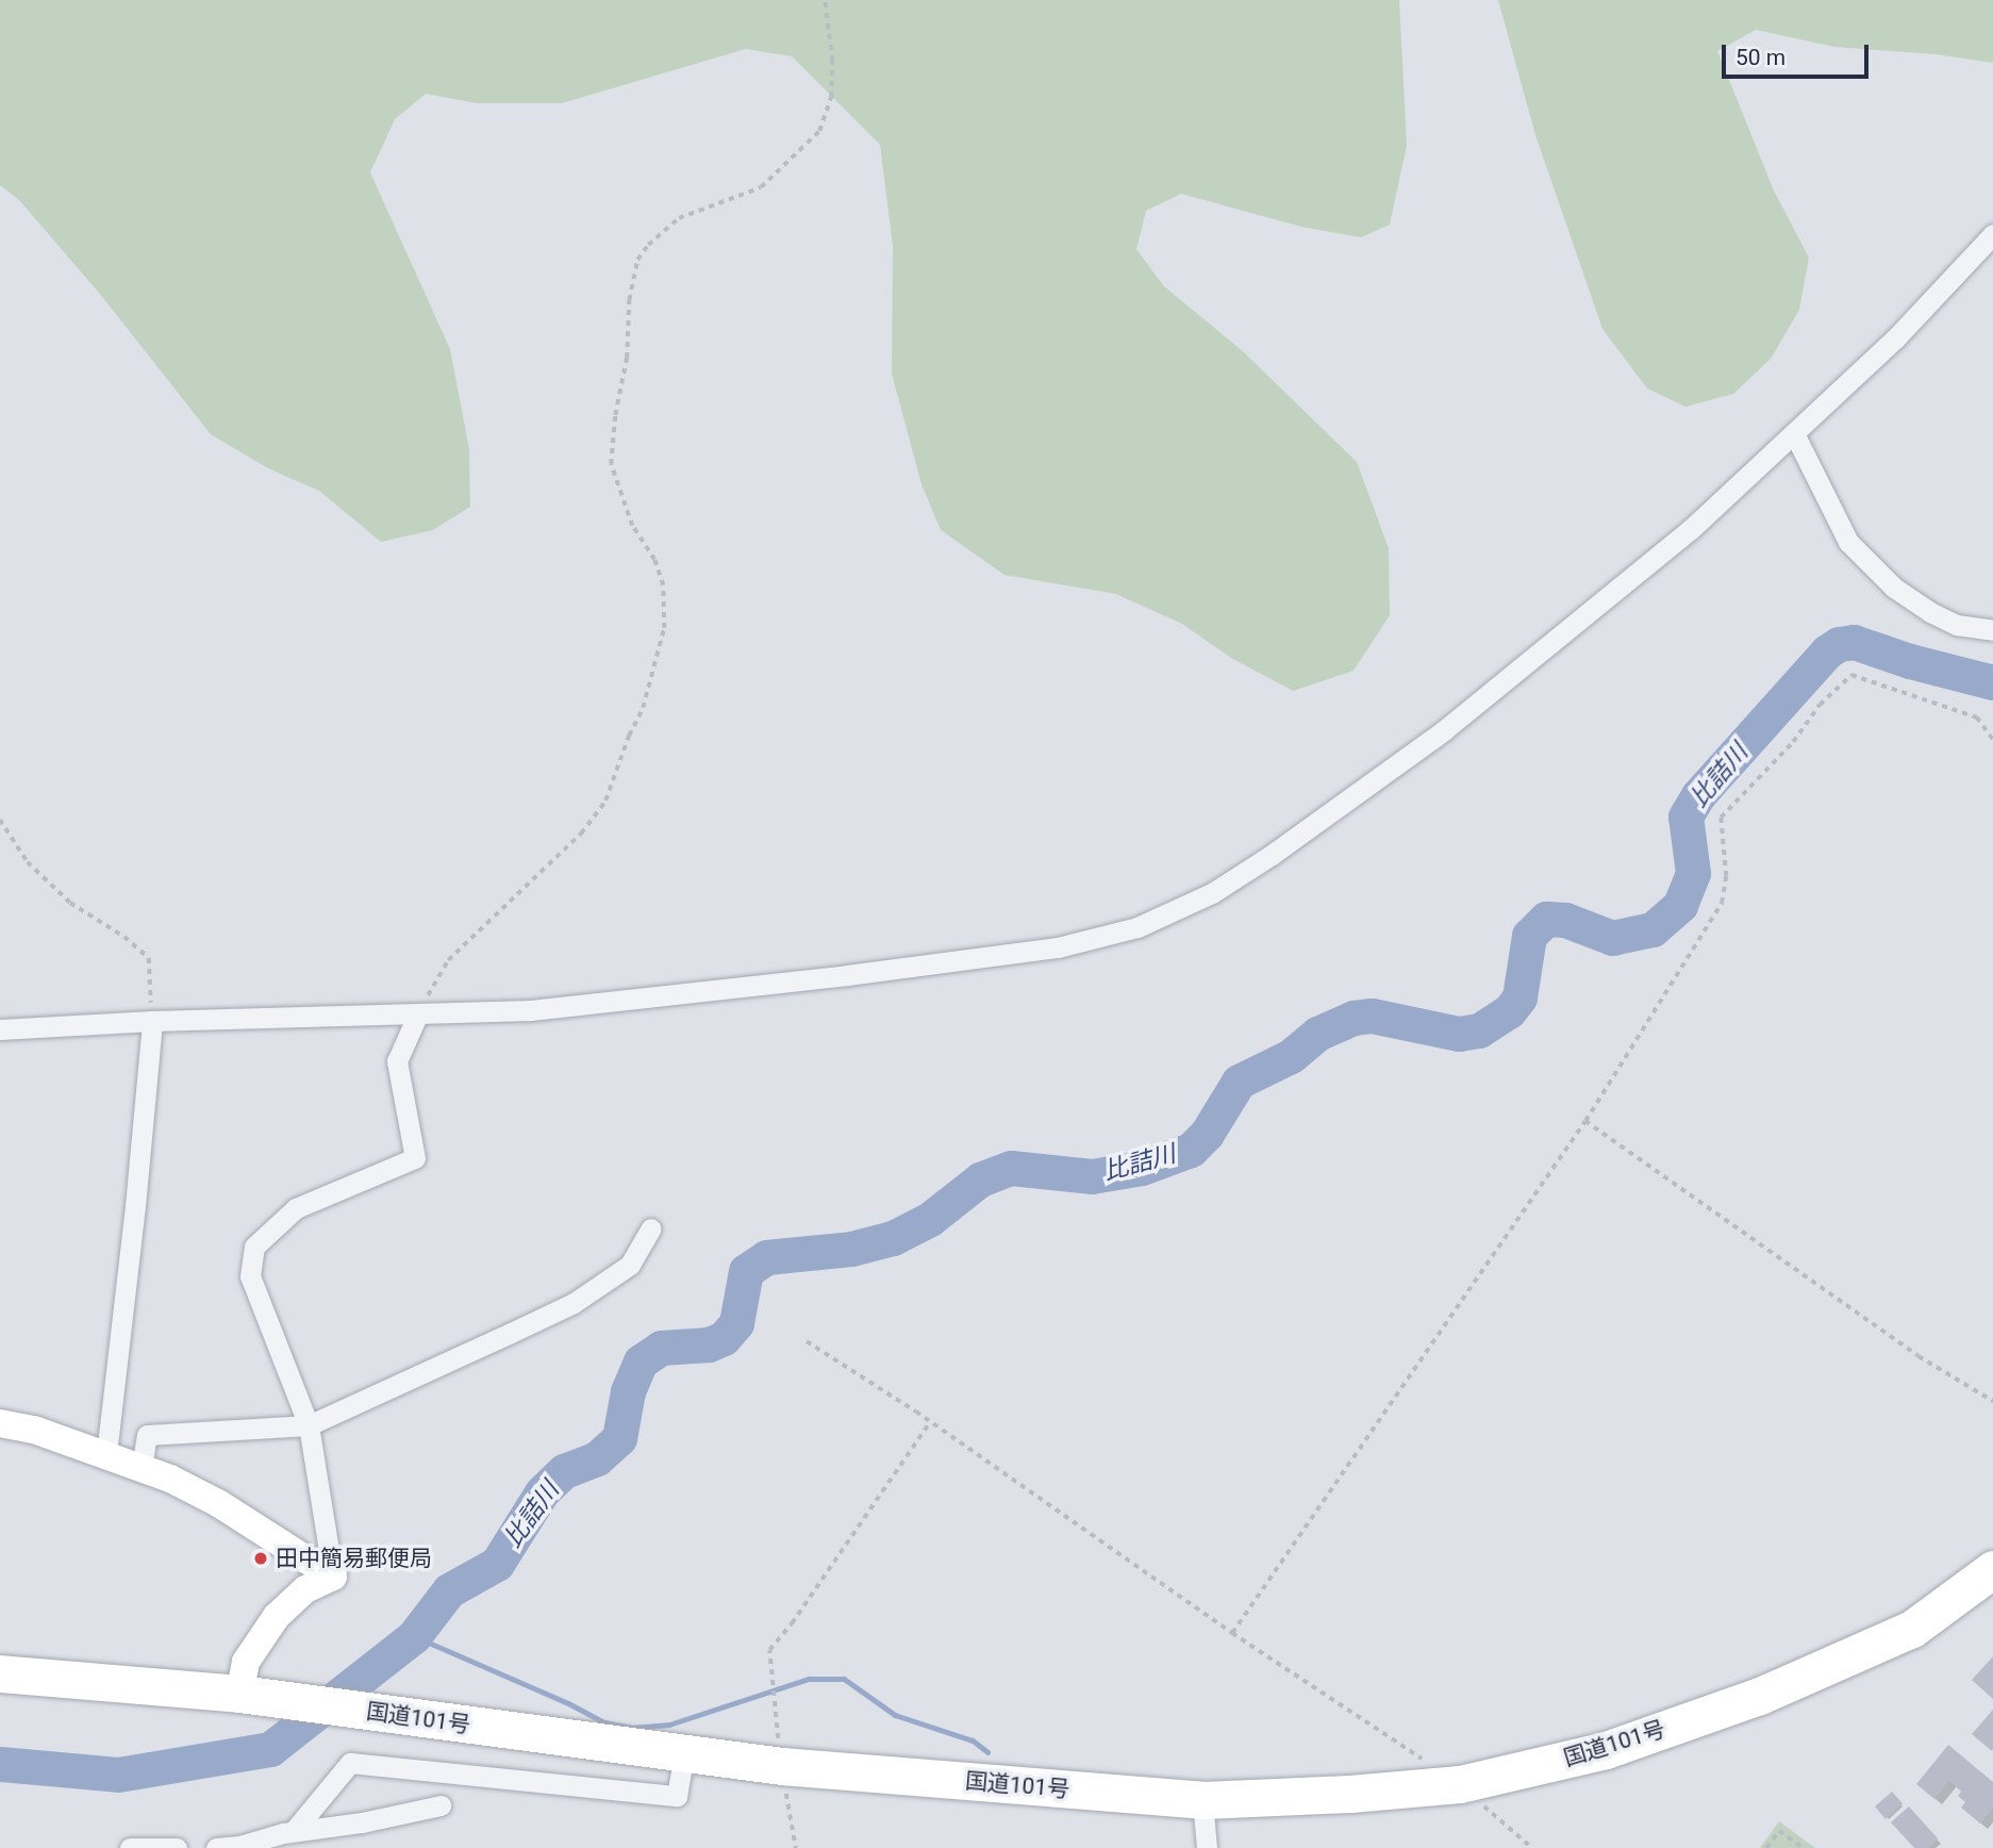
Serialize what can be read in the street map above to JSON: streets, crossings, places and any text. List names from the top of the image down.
{
  "streets": {
    "highway": ["国道101号"]
  },
  "water": ["比詰川"],
  "places": ["田中簡易郵便局"],
  "scale_bar": "50 m"
}
